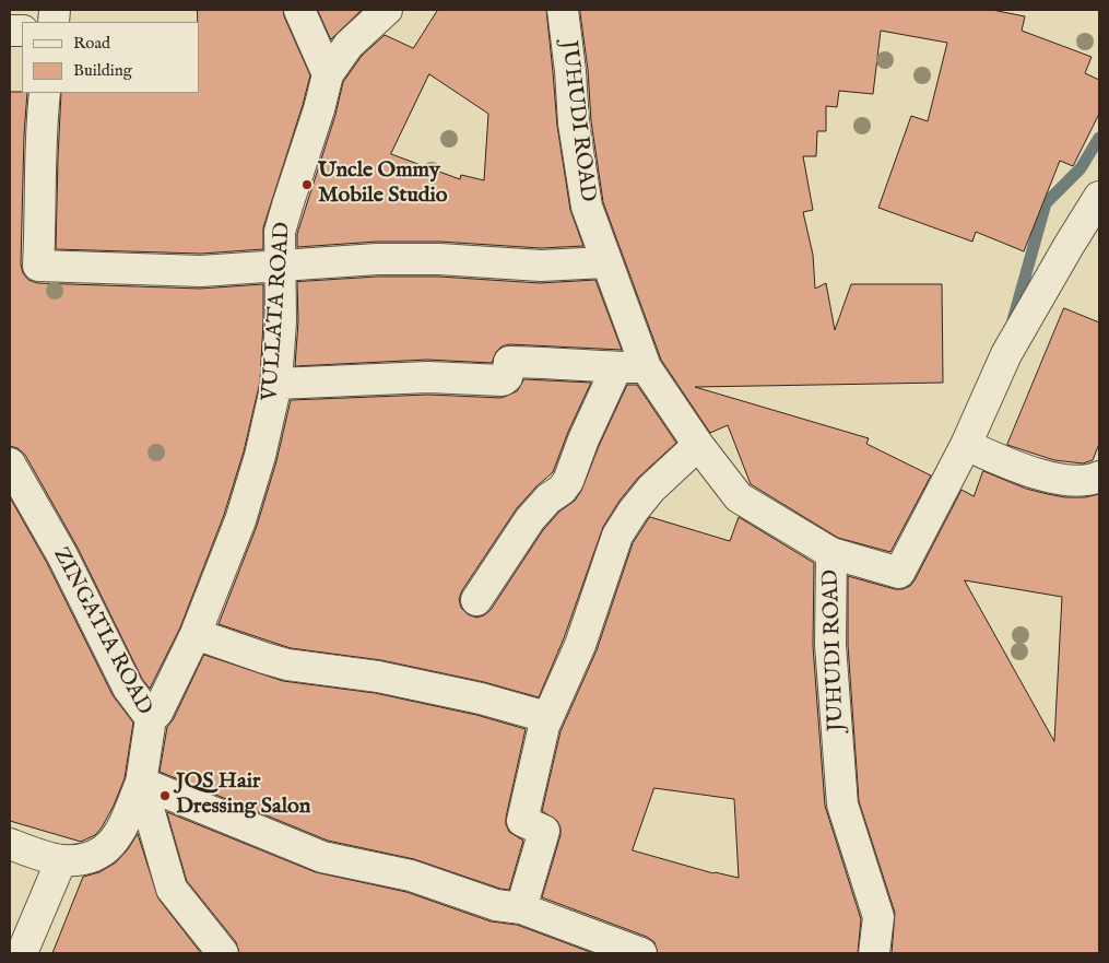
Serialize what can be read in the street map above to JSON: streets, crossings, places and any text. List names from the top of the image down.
{
  "streets": {
    "street": ["JUHUDI ROAD", "VULLATA ROAD", "ZINGATIA ROAD"]
  },
  "crossings": [
    ["VULLATA ROAD", "ZINGATIA ROAD"]
  ],
  "places": ["Uncle Ommy Mobile Studio", "JQS Hair Dressing Salon"],
  "legend": ["Road", "Building"]
}
